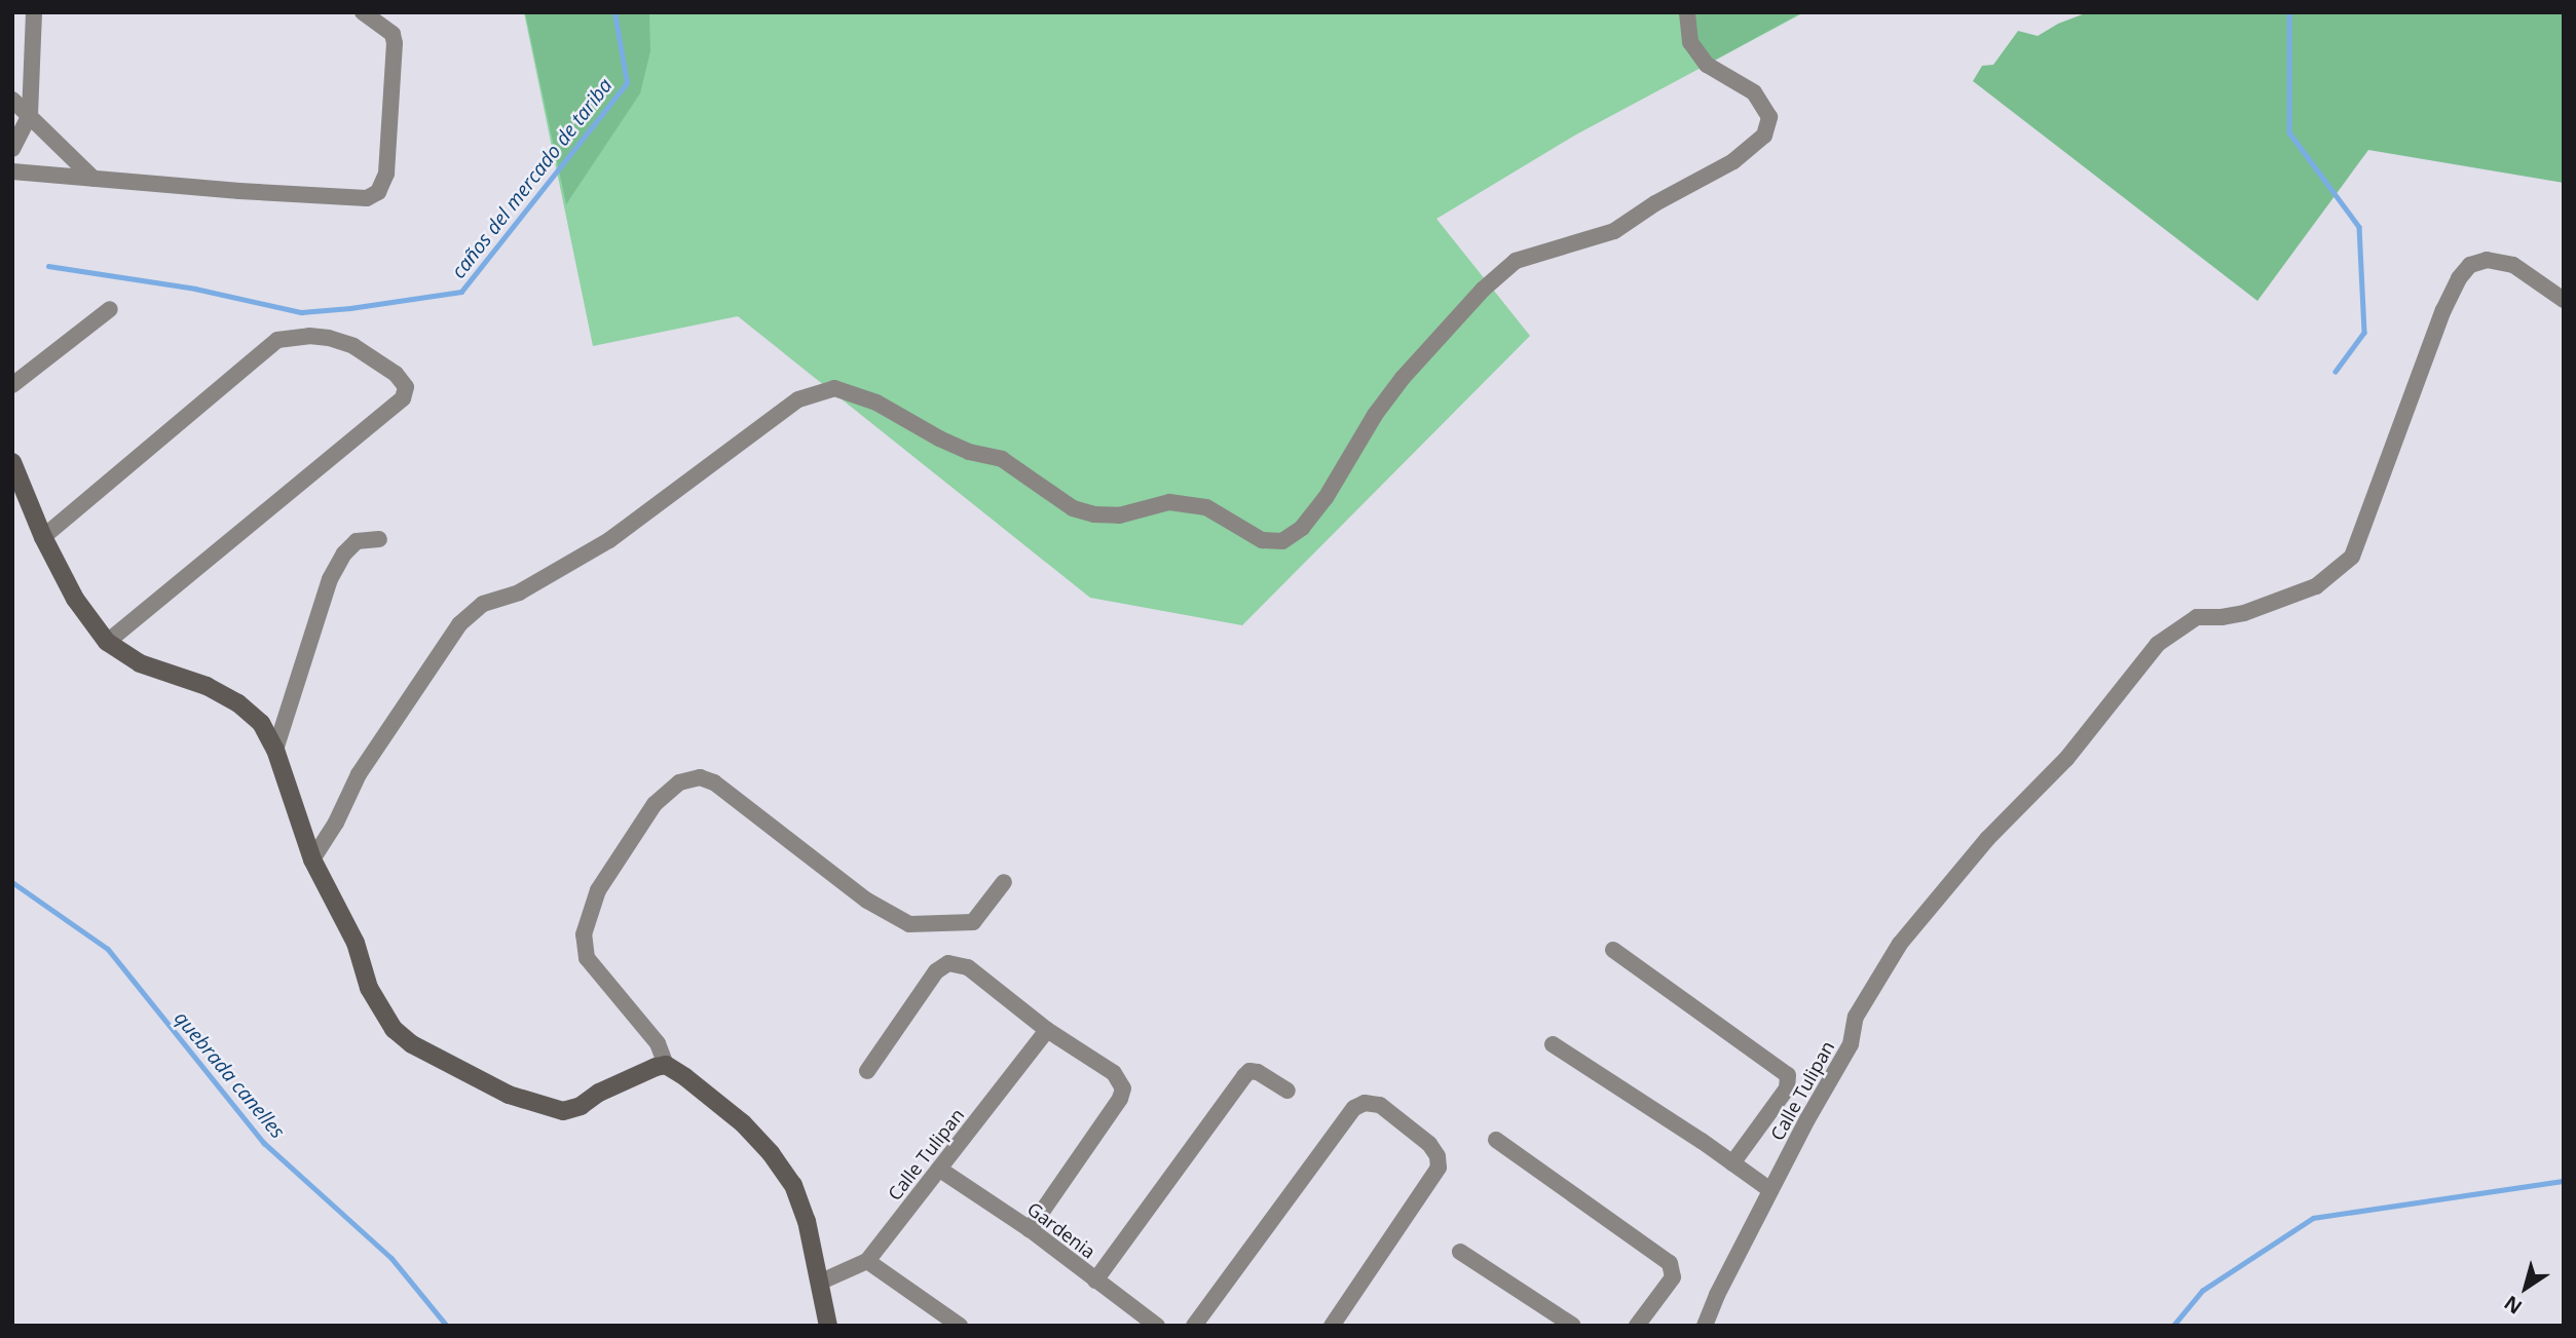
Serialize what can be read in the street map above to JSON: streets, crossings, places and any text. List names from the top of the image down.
{
  "streets": {
    "street": ["Calle Tulipan", "Gardenia"]
  },
  "crossings": [
    ["Calle Tulipan", "Gardenia"]
  ],
  "water": ["caños del mercado de tariba", "quebrada canelles"],
  "north": "bottom left"
}
